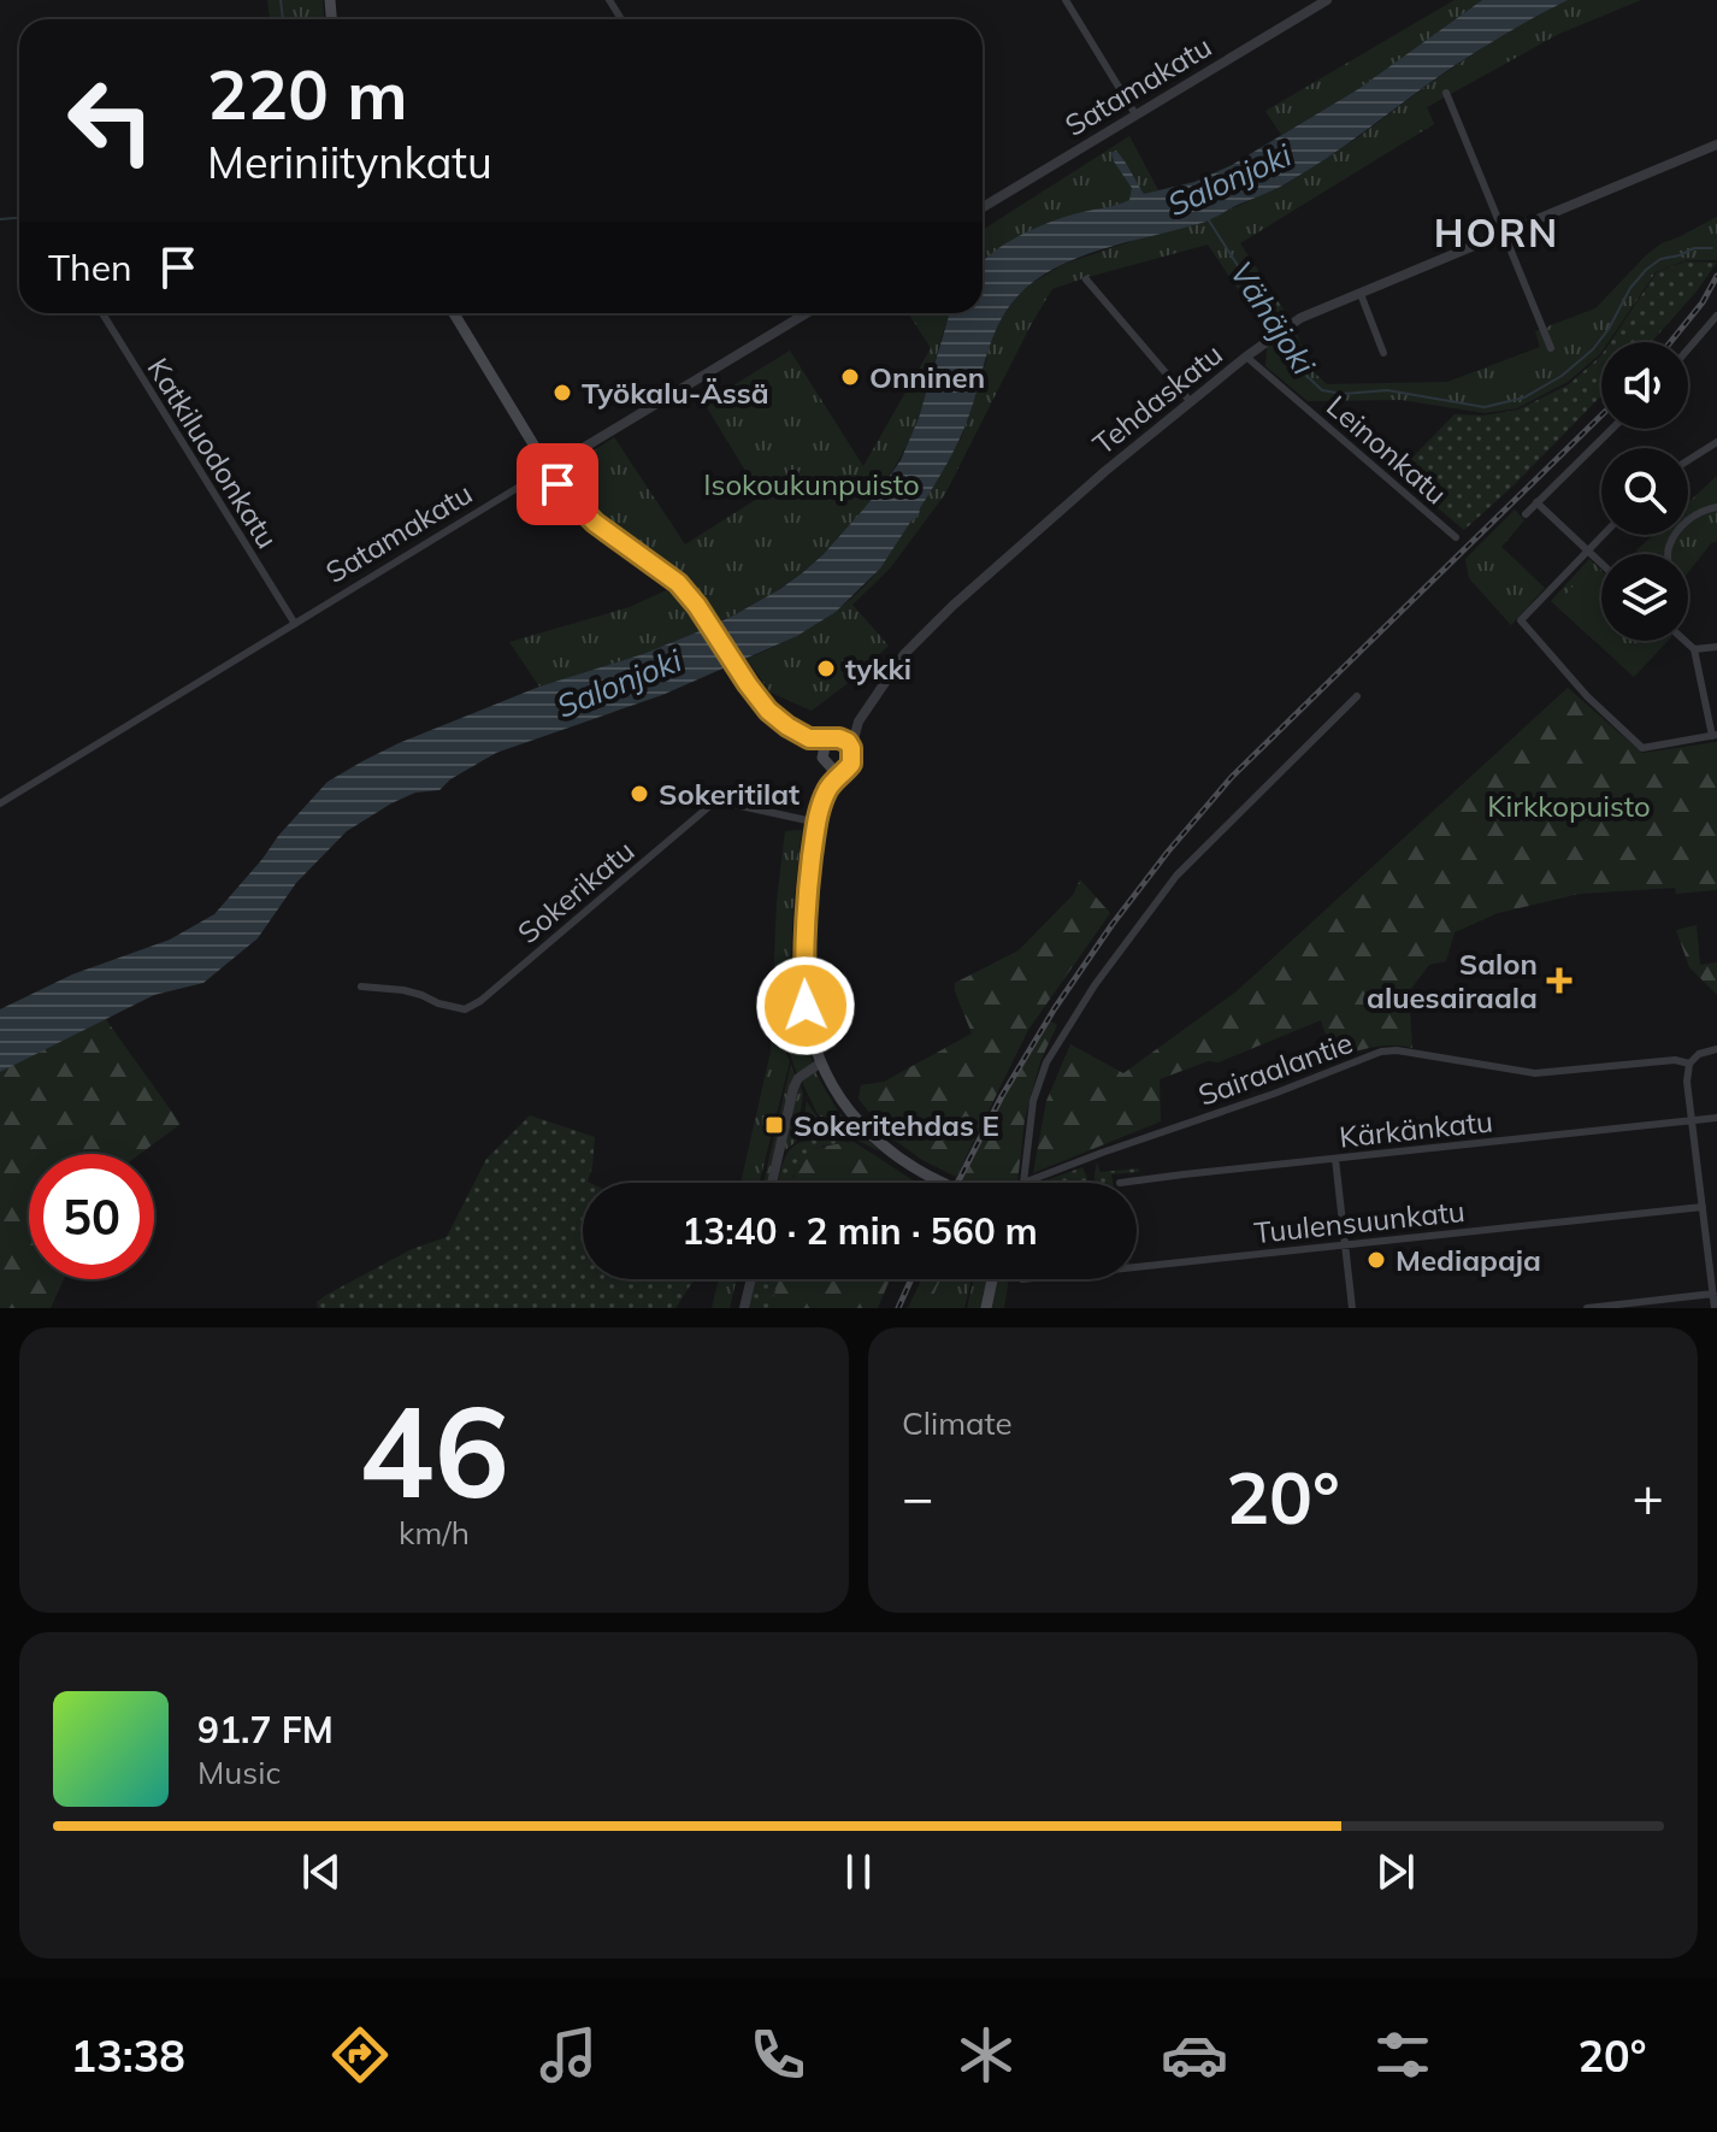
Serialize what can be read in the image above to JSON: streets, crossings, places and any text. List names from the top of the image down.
{
  "streets": {
    "street": [
      "Satamakatu",
      "Tehdaskatu",
      "Leinonkatu",
      "Katkiluodonkatu",
      "Sokerikatu",
      "Sairaalantie",
      "Kärkänkatu",
      "Tuulensuunkatu"
    ]
  },
  "crossings": [
    ["Satamakatu", "Katkiluodonkatu"],
    ["Tehdaskatu", "Leinonkatu"]
  ],
  "districts": ["HORN"],
  "water": ["Salonjoki", "Vähäjoki"],
  "parks": ["Isokoukunpuisto", "Kirkkopuisto"],
  "places": {
    "other": [
      "Onninen",
      "Työkalu-Ässä",
      "tykki",
      "Sokeritilat",
      "Mediapaja"
    ],
    "health": ["Salon aluesairaala"],
    "transit": ["Sokeritehdas E"]
  },
  "page": {
    "turn": ["220 m", "Meriniitynkatu"],
    "then": "Then",
    "limit": "50",
    "trip": "13:40 · 2 min · 560 m",
    "tile": [
      ["46", "km/h"],
      "Climate"
    ],
    "heat": ["−", "20°", "+"],
    "song": ["91.7 FM", "Music"],
    "tabs": ["13:38", "20°"]
  }
}
